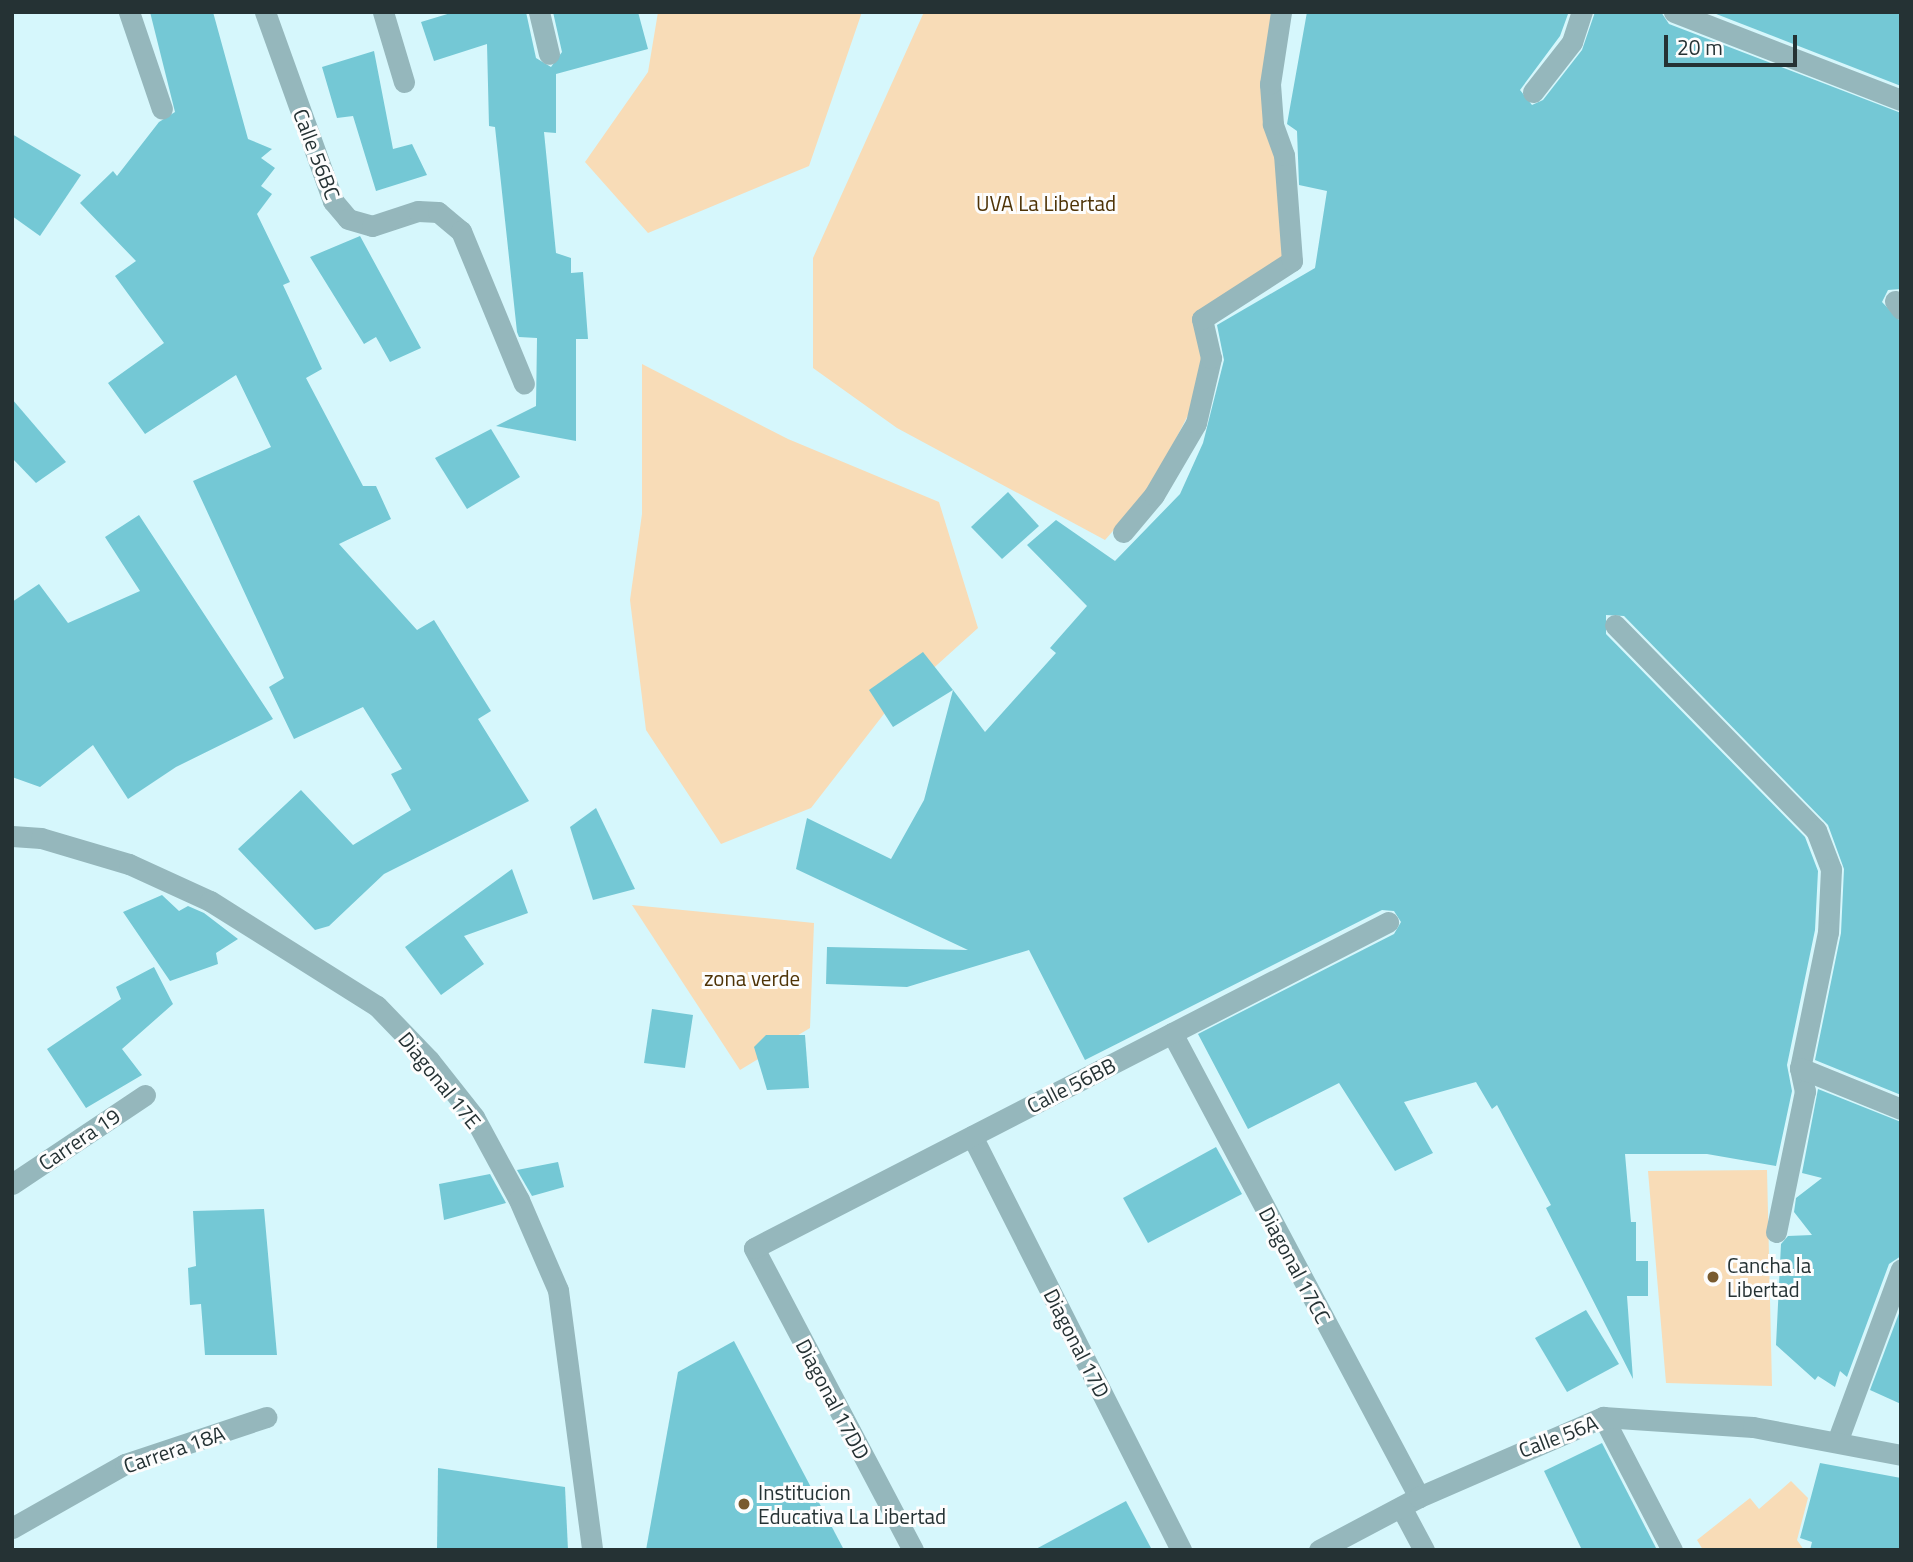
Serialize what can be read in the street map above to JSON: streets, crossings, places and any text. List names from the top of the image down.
{
  "streets": {
    "street": [
      "Calle 56BC",
      "Diagonal 17E",
      "Calle 56BB",
      "Carrera 19",
      "Diagonal 17CC",
      "Diagonal 17D",
      "Diagonal 17DD",
      "Calle 56A",
      "Carrera 18A"
    ]
  },
  "crossings": [
    ["Calle 56BB", "Diagonal 17CC"],
    ["Calle 56BB", "Diagonal 17D"],
    ["Calle 56BB", "Diagonal 17DD"],
    ["Diagonal 17CC", "Calle 56A"]
  ],
  "parks": ["UVA La Libertad", "zona verde"],
  "places": ["Cancha la Libertad", "Institucion Educativa La Libertad"],
  "scale_bar": "20 m"
}
